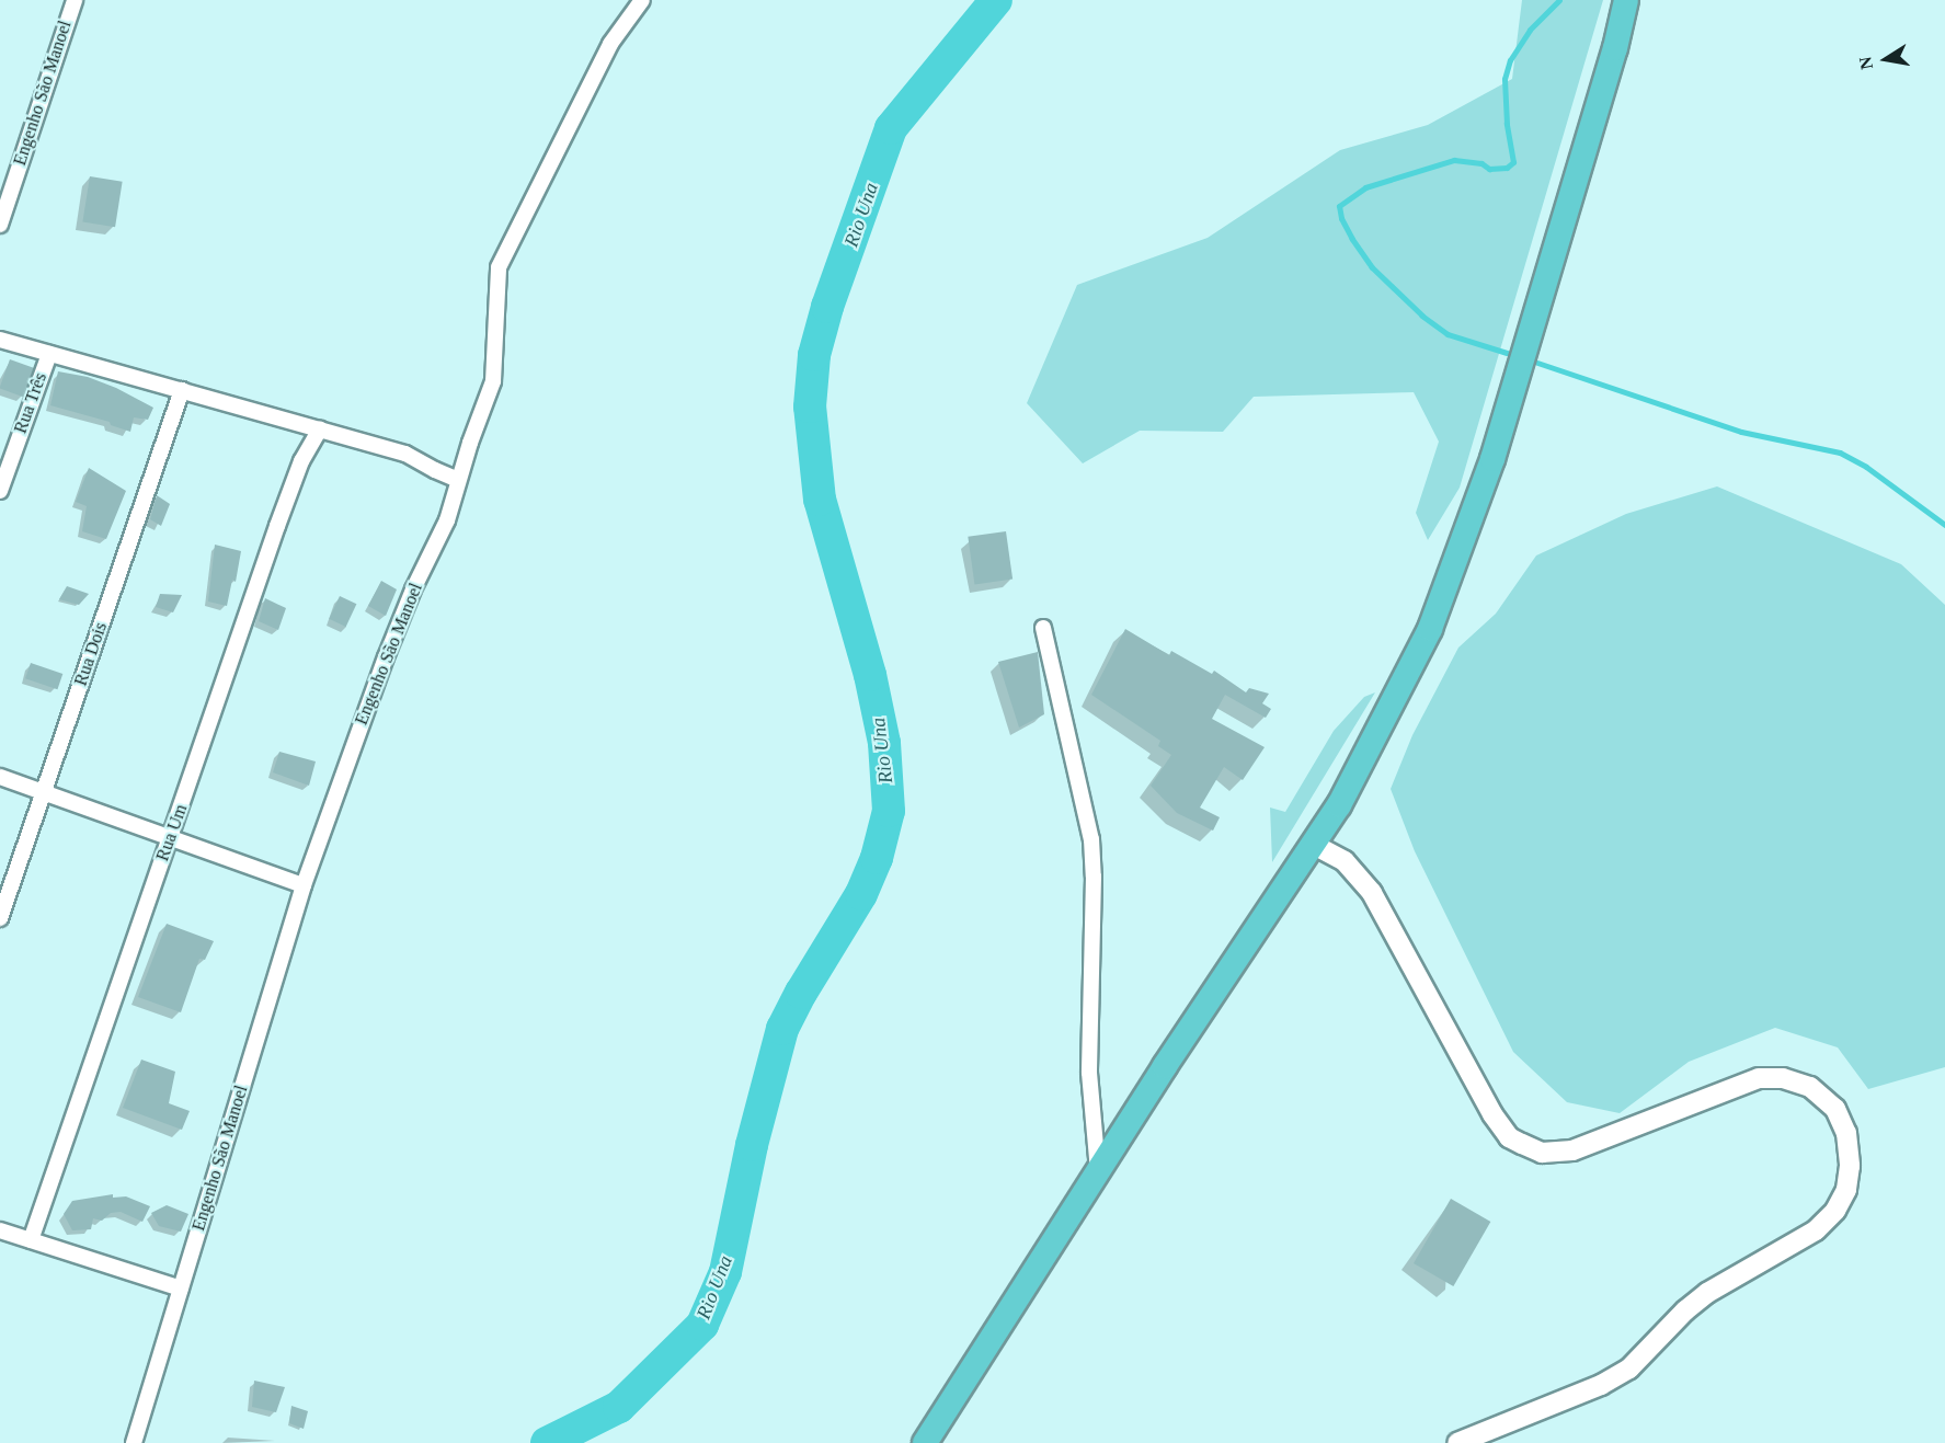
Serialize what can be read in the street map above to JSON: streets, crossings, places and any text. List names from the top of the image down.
{
  "streets": {
    "street": [
      "Engenho São Manoel",
      "Rua Três",
      "Rua Dois",
      "Rua Um"
    ]
  },
  "water": ["Rio Una"],
  "north": "left"
}
